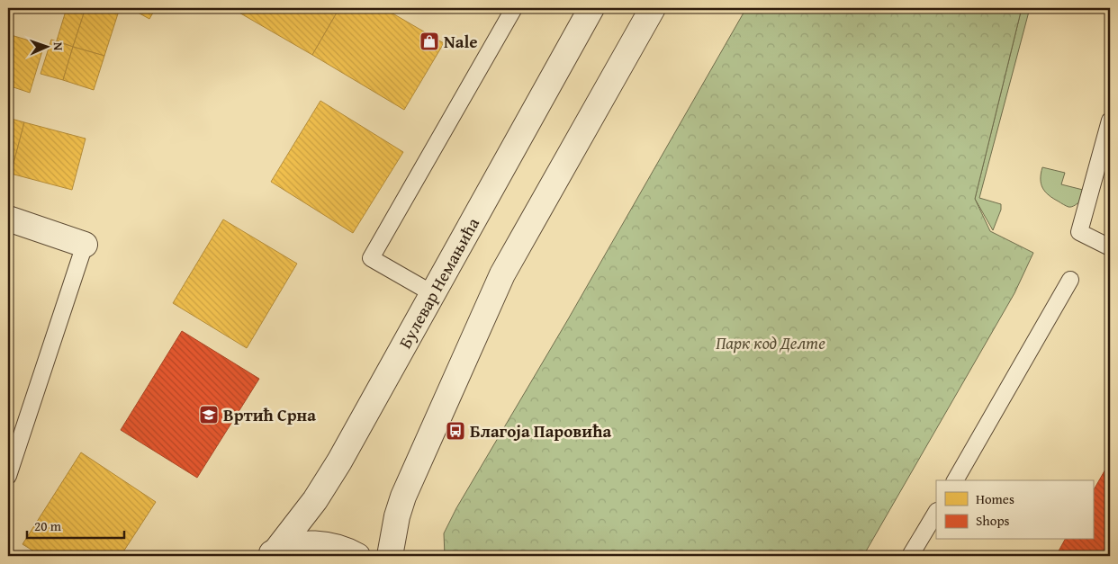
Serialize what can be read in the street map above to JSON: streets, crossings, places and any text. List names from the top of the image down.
{
  "streets": {
    "street": ["Булевар Немањића"]
  },
  "parks": ["Парк код Делте"],
  "places": {
    "shop": ["Nale"],
    "school or university": ["Вртић Срна"],
    "bus stop": ["Благоја Паровића"]
  },
  "legend": ["Homes", "Shops"],
  "scale_bar": "20 m",
  "north": "right"
}
